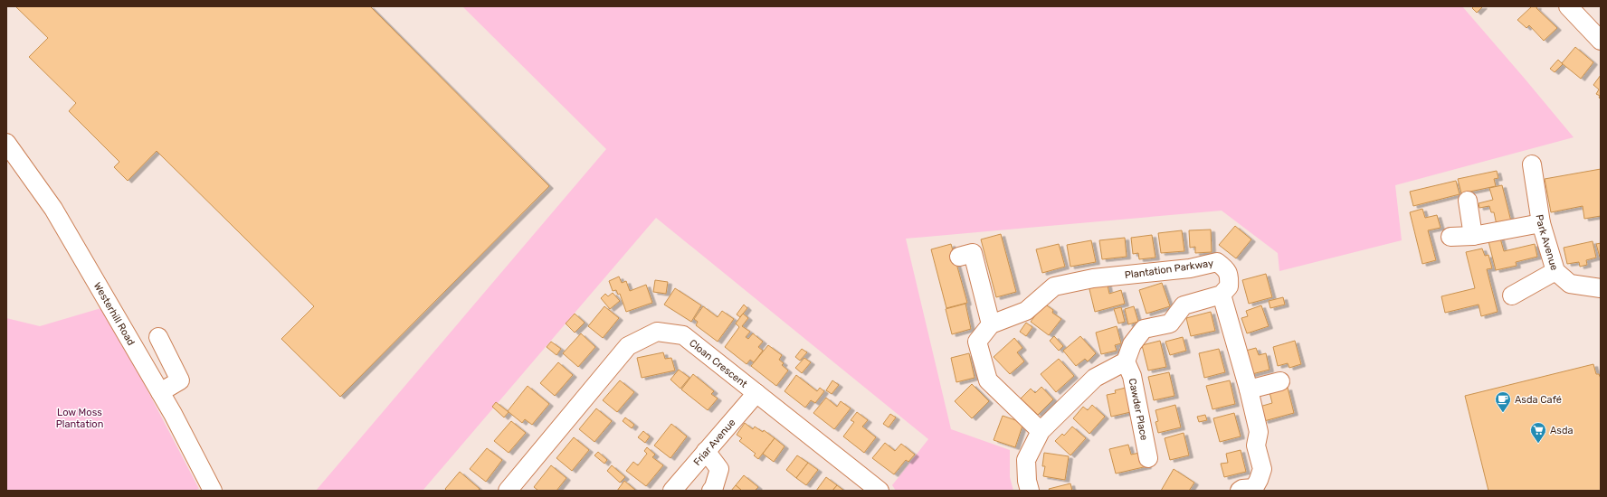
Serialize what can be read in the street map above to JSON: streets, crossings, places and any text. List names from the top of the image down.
{
  "streets": {
    "street": [
      "Park Avenue",
      "Plantation Parkway",
      "Westerhill Road",
      "Cloan Crescent",
      "Cawder Place",
      "Friar Avenue"
    ]
  },
  "crossings": [
    ["Cloan Crescent", "Friar Avenue"]
  ],
  "parks": ["Low Moss Plantation"],
  "places": {
    "cafe": ["Asda Café"],
    "supermarket": ["Asda"]
  }
}
